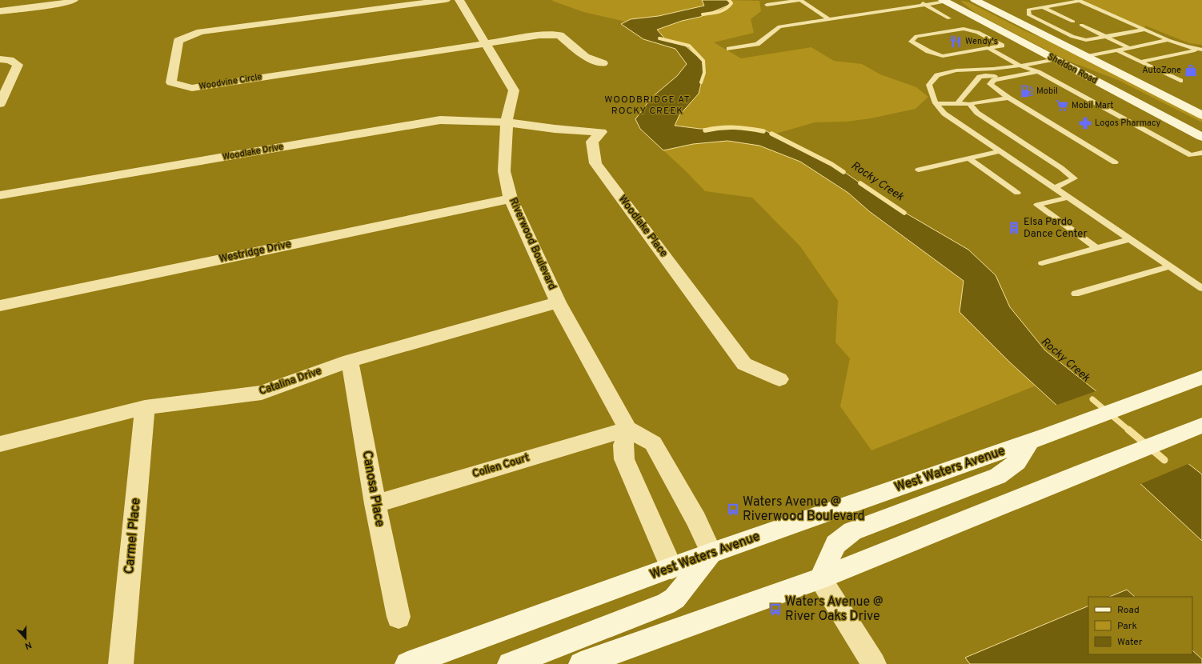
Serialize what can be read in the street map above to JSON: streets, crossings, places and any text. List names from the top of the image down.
{
  "streets": {
    "main road": ["Sheldon Road", "West Waters Avenue"],
    "street": [
      "Woodvine Circle",
      "Woodlake Drive",
      "Woodlake Place",
      "Riverwood Boulevard",
      "Westridge Drive",
      "Catalina Drive",
      "Collen Court",
      "Canosa Place",
      "Carmel Place"
    ]
  },
  "crossings": [
    ["Woodvine Circle", "Riverwood Boulevard"],
    ["Woodlake Drive", "Woodlake Place"],
    ["Woodlake Drive", "Riverwood Boulevard"],
    ["Woodlake Place", "Riverwood Boulevard"],
    ["Riverwood Boulevard", "Westridge Drive"],
    ["Riverwood Boulevard", "Catalina Drive"],
    ["Riverwood Boulevard", "Collen Court"],
    ["Catalina Drive", "Canosa Place"],
    ["Catalina Drive", "Carmel Place"],
    ["Collen Court", "Canosa Place"]
  ],
  "districts": ["WOODBRIDGE AT ROCKY CREEK"],
  "water": ["Rocky Creek"],
  "places": {
    "restaurant": ["Wendy's"],
    "shop": ["AutoZone"],
    "fuel station": ["Mobil"],
    "supermarket": ["Mobil Mart"],
    "pharmacy": ["Logos Pharmacy"],
    "building": ["Elsa Pardo Dance Center"],
    "bus stop": ["Waters Avenue @ Riverwood Boulevard", "Waters Avenue @ River Oaks Drive"]
  },
  "legend": ["Road", "Park", "Water"],
  "north": "bottom"
}
